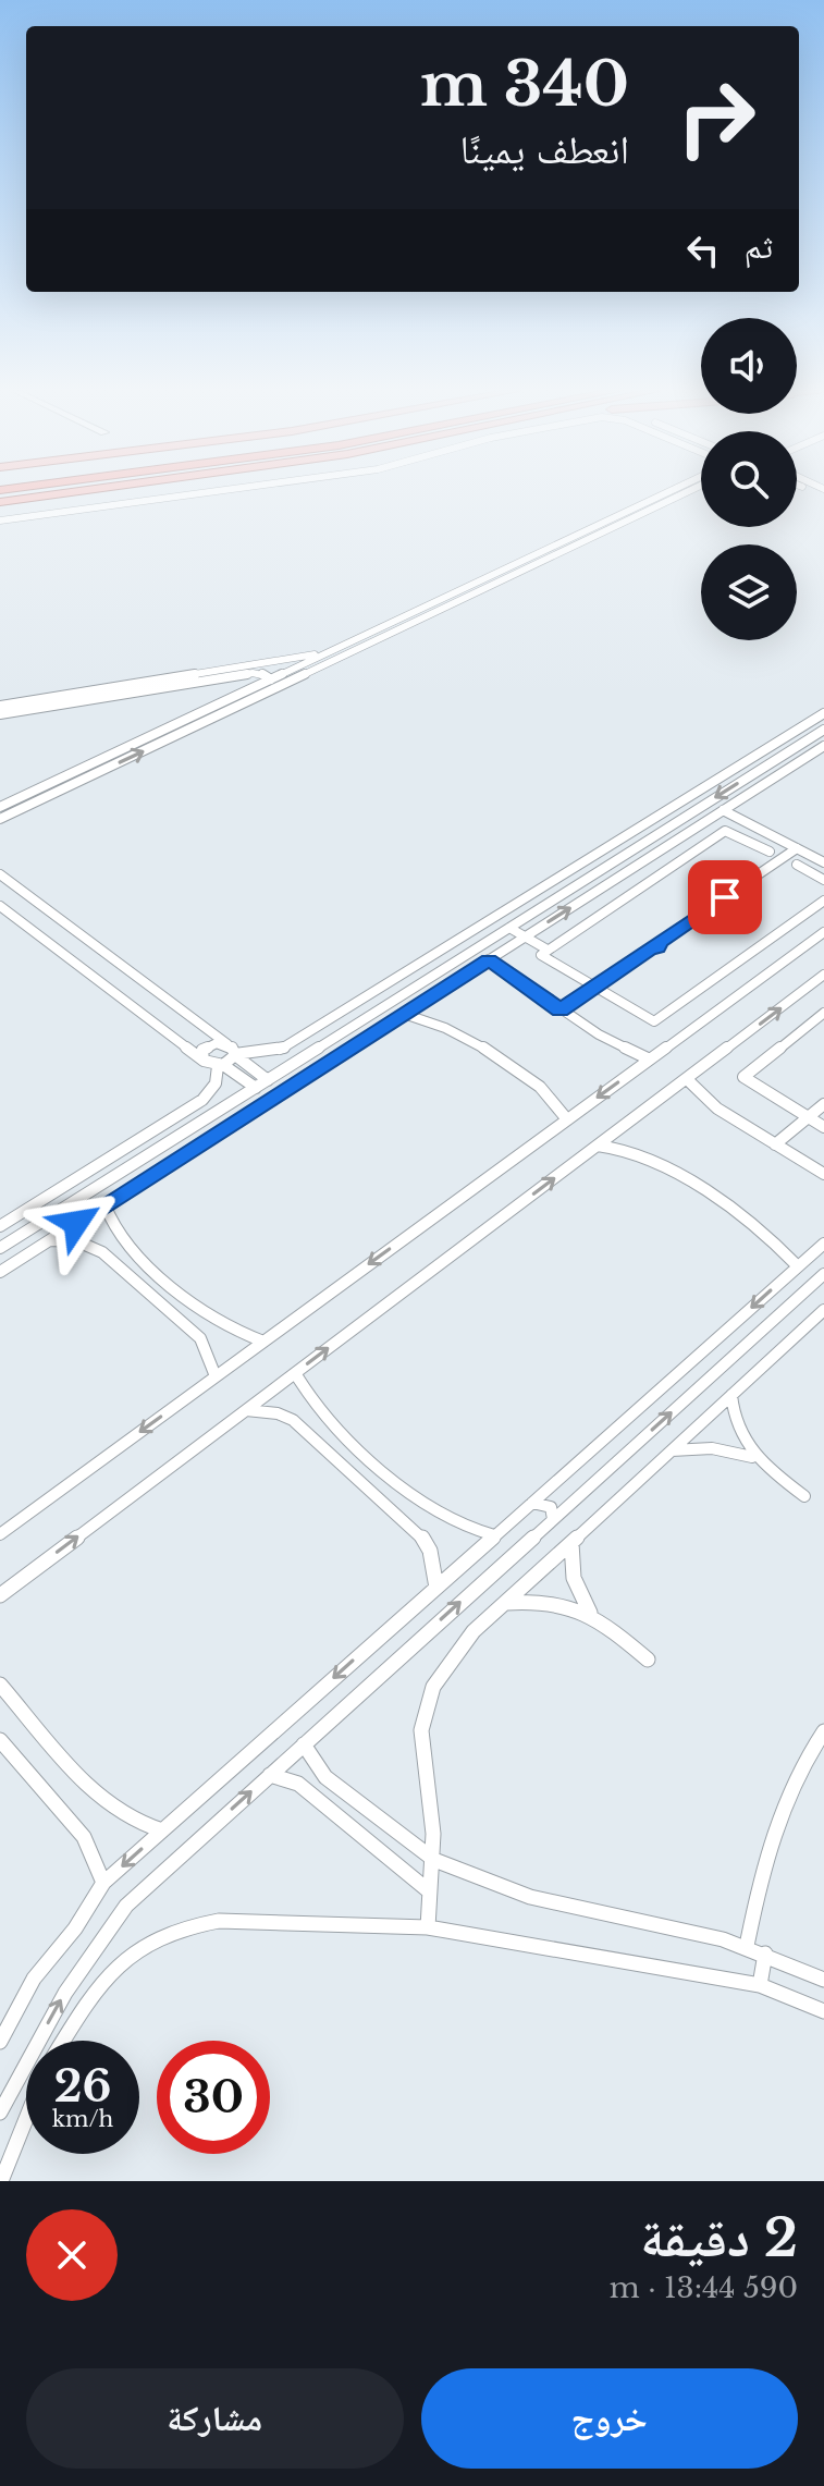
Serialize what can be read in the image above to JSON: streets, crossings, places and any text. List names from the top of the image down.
{
  "page": {
    "turn": ["340 m", "انعطف يمينًا"],
    "then": "ثم",
    "speed": "26 km/h",
    "limit": "30",
    "heading": ["2 دقيقة", "590 m · 13:44"],
    "buttons": ["خروج", "مشاركة"]
  }
}
